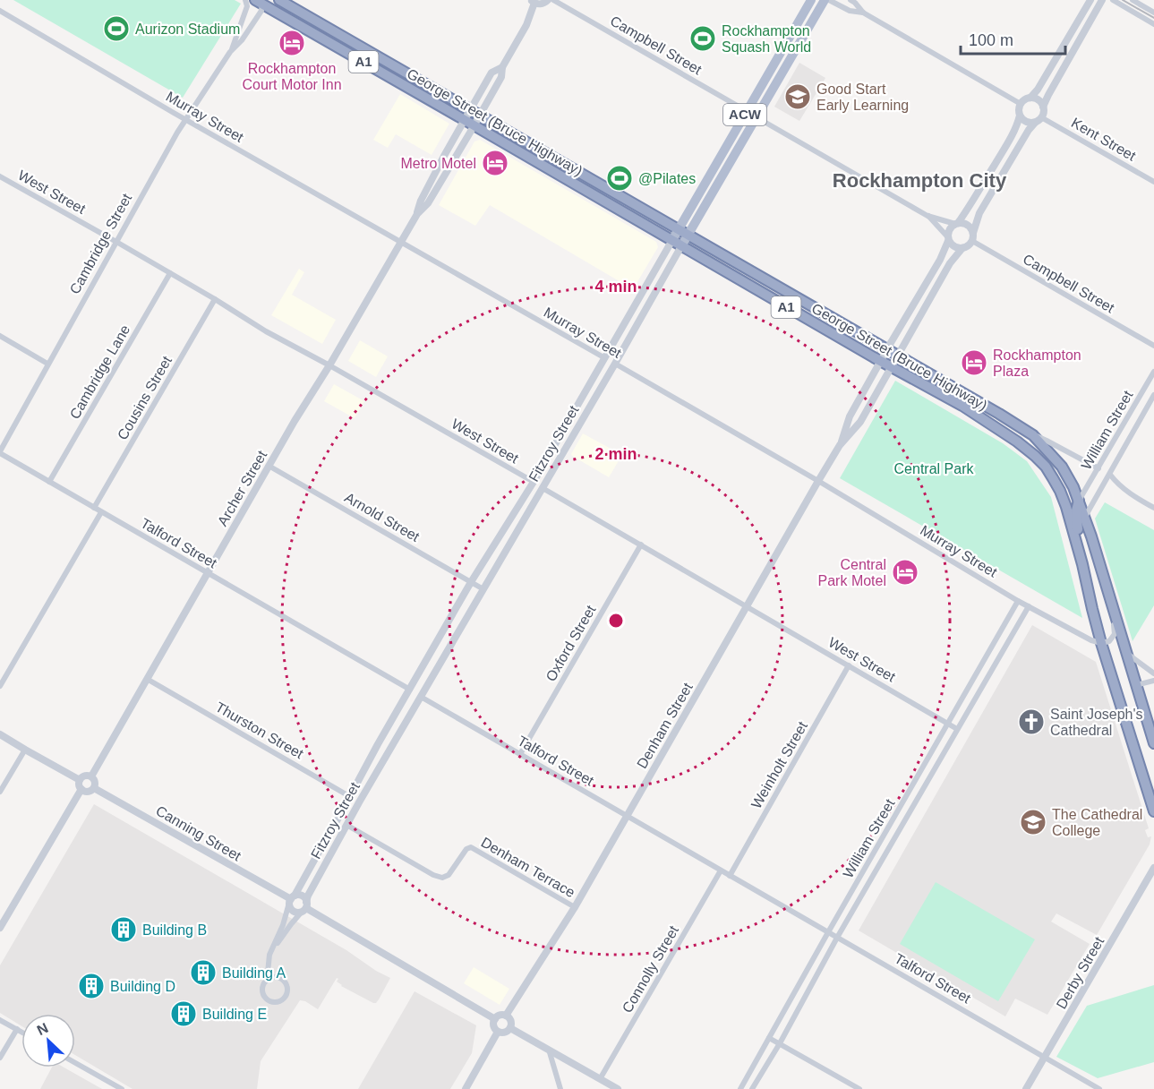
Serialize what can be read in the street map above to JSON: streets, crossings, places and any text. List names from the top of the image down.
{
  "streets": {
    "highway": ["A1", "George Street (Bruce Highway)"],
    "main road": ["ACW", "Fitzroy Street"],
    "street": [
      "Campbell Street",
      "Murray Street",
      "Kent Street",
      "West Street",
      "Cambridge Street",
      "Cambridge Lane",
      "Cousins Street",
      "William Street",
      "Archer Street",
      "Arnold Street",
      "Talford Street",
      "Oxford Street",
      "Denham Street",
      "Thurston Street",
      "Weinholt Street",
      "Canning Street",
      "Denham Terrace",
      "Connolly Street",
      "Derby Street"
    ]
  },
  "crossings": [
    ["Campbell Street", "Fitzroy Street"],
    ["Campbell Street", "Denham Street"],
    ["A1", "Murray Street"],
    ["A1", "George Street (Bruce Highway)"],
    ["A1", "William Street"],
    ["Murray Street", "Cambridge Street"],
    ["Murray Street", "William Street"],
    ["Murray Street", "Fitzroy Street"],
    ["Murray Street", "Archer Street"],
    ["Murray Street", "Denham Street"],
    ["George Street (Bruce Highway)", "Cambridge Street"],
    ["George Street (Bruce Highway)", "Fitzroy Street"],
    ["George Street (Bruce Highway)", "Archer Street"],
    ["George Street (Bruce Highway)", "Denham Street"],
    ["West Street", "Cambridge Street"],
    ["West Street", "Cambridge Lane"],
    ["West Street", "Cousins Street"],
    ["West Street", "William Street"],
    ["West Street", "Fitzroy Street"],
    ["West Street", "Archer Street"],
    ["West Street", "Oxford Street"],
    ["West Street", "Denham Street"],
    ["West Street", "Weinholt Street"],
    ["Cambridge Street", "Talford Street"],
    ["Cambridge Lane", "Talford Street"],
    ["Cousins Street", "Talford Street"],
    ["William Street", "Talford Street"],
    ["Fitzroy Street", "Arnold Street"],
    ["Fitzroy Street", "Talford Street"],
    ["Fitzroy Street", "Thurston Street"],
    ["Fitzroy Street", "Canning Street"],
    ["Fitzroy Street", "Denham Terrace"],
    ["Archer Street", "Arnold Street"],
    ["Archer Street", "Talford Street"],
    ["Archer Street", "Thurston Street"],
    ["Archer Street", "Canning Street"],
    ["Talford Street", "Oxford Street"],
    ["Talford Street", "Denham Street"],
    ["Talford Street", "Weinholt Street"],
    ["Talford Street", "Connolly Street"],
    ["Talford Street", "Derby Street"],
    ["Denham Street", "Denham Terrace"]
  ],
  "districts": ["Rockhampton City"],
  "parks": ["Central Park"],
  "places": {
    "sports": ["Aurizon Stadium", "Rockhampton Squash World", "@Pilates"],
    "hotel": [
      "Rockhampton Court Motor Inn",
      "Metro Motel",
      "Rockhampton Plaza",
      "Central Park Motel"
    ],
    "school or university": ["Good Start Early Learning", "The Cathedral College"],
    "church": ["Saint Joseph's Cathedral"],
    "building": [
      "Building B",
      "Building A",
      "Building D",
      "Building E"
    ]
  },
  "scale_bar": "100 m",
  "north": "top left",
  "rings": ["4 min", "2 min"]
}
